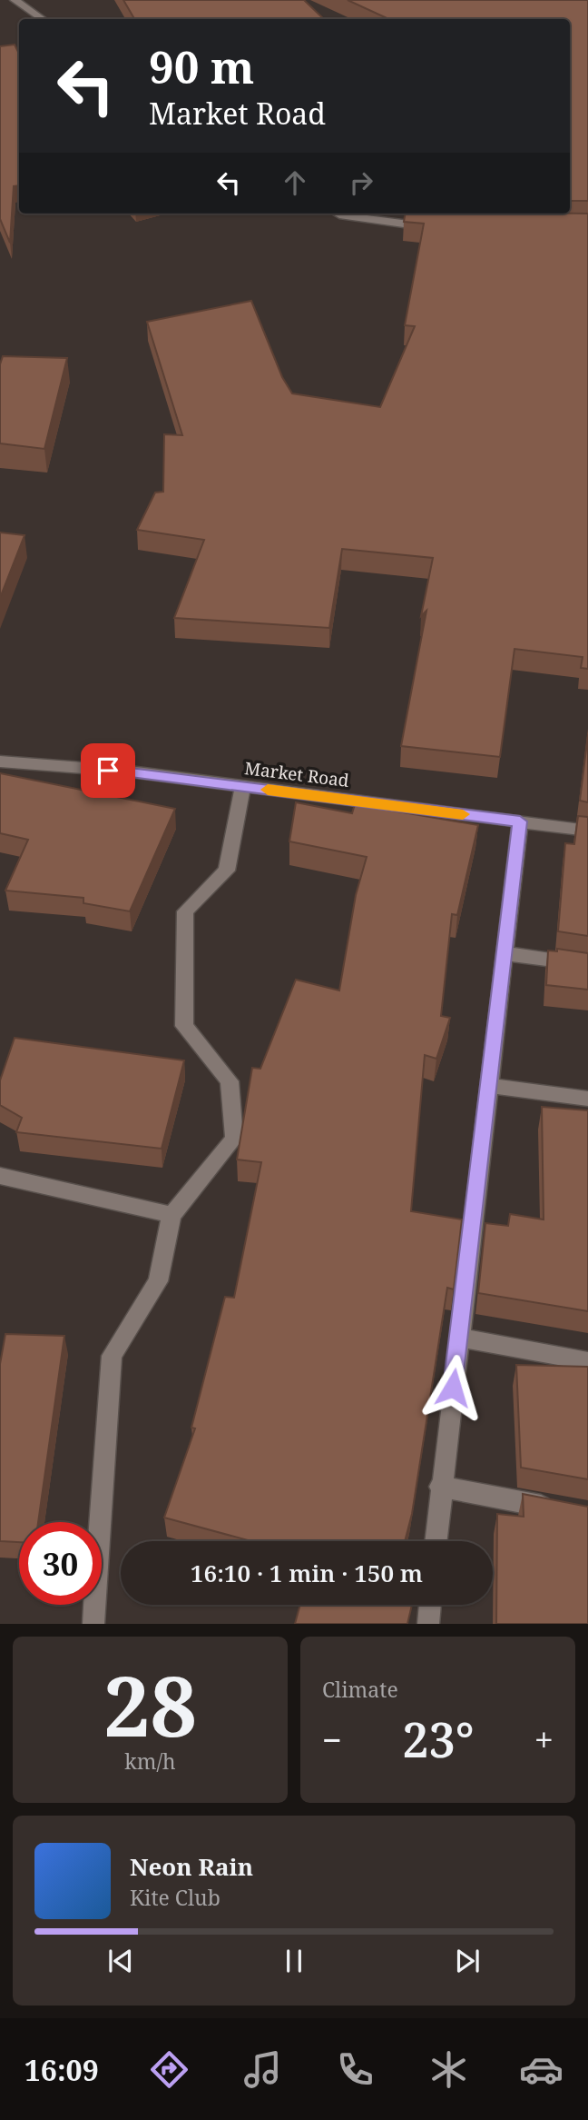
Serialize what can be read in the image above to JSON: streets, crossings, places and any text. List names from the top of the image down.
{
  "streets": {
    "street": ["Market Road"]
  },
  "page": {
    "turn": ["90 m", "Market Road"],
    "limit": "30",
    "trip": "16:10 · 1 min · 150 m",
    "tile": [
      ["28", "km/h"],
      "Climate"
    ],
    "heat": ["−", "23°", "+"],
    "song": ["Neon Rain", "Kite Club"],
    "tabs": "16:09"
  }
}
